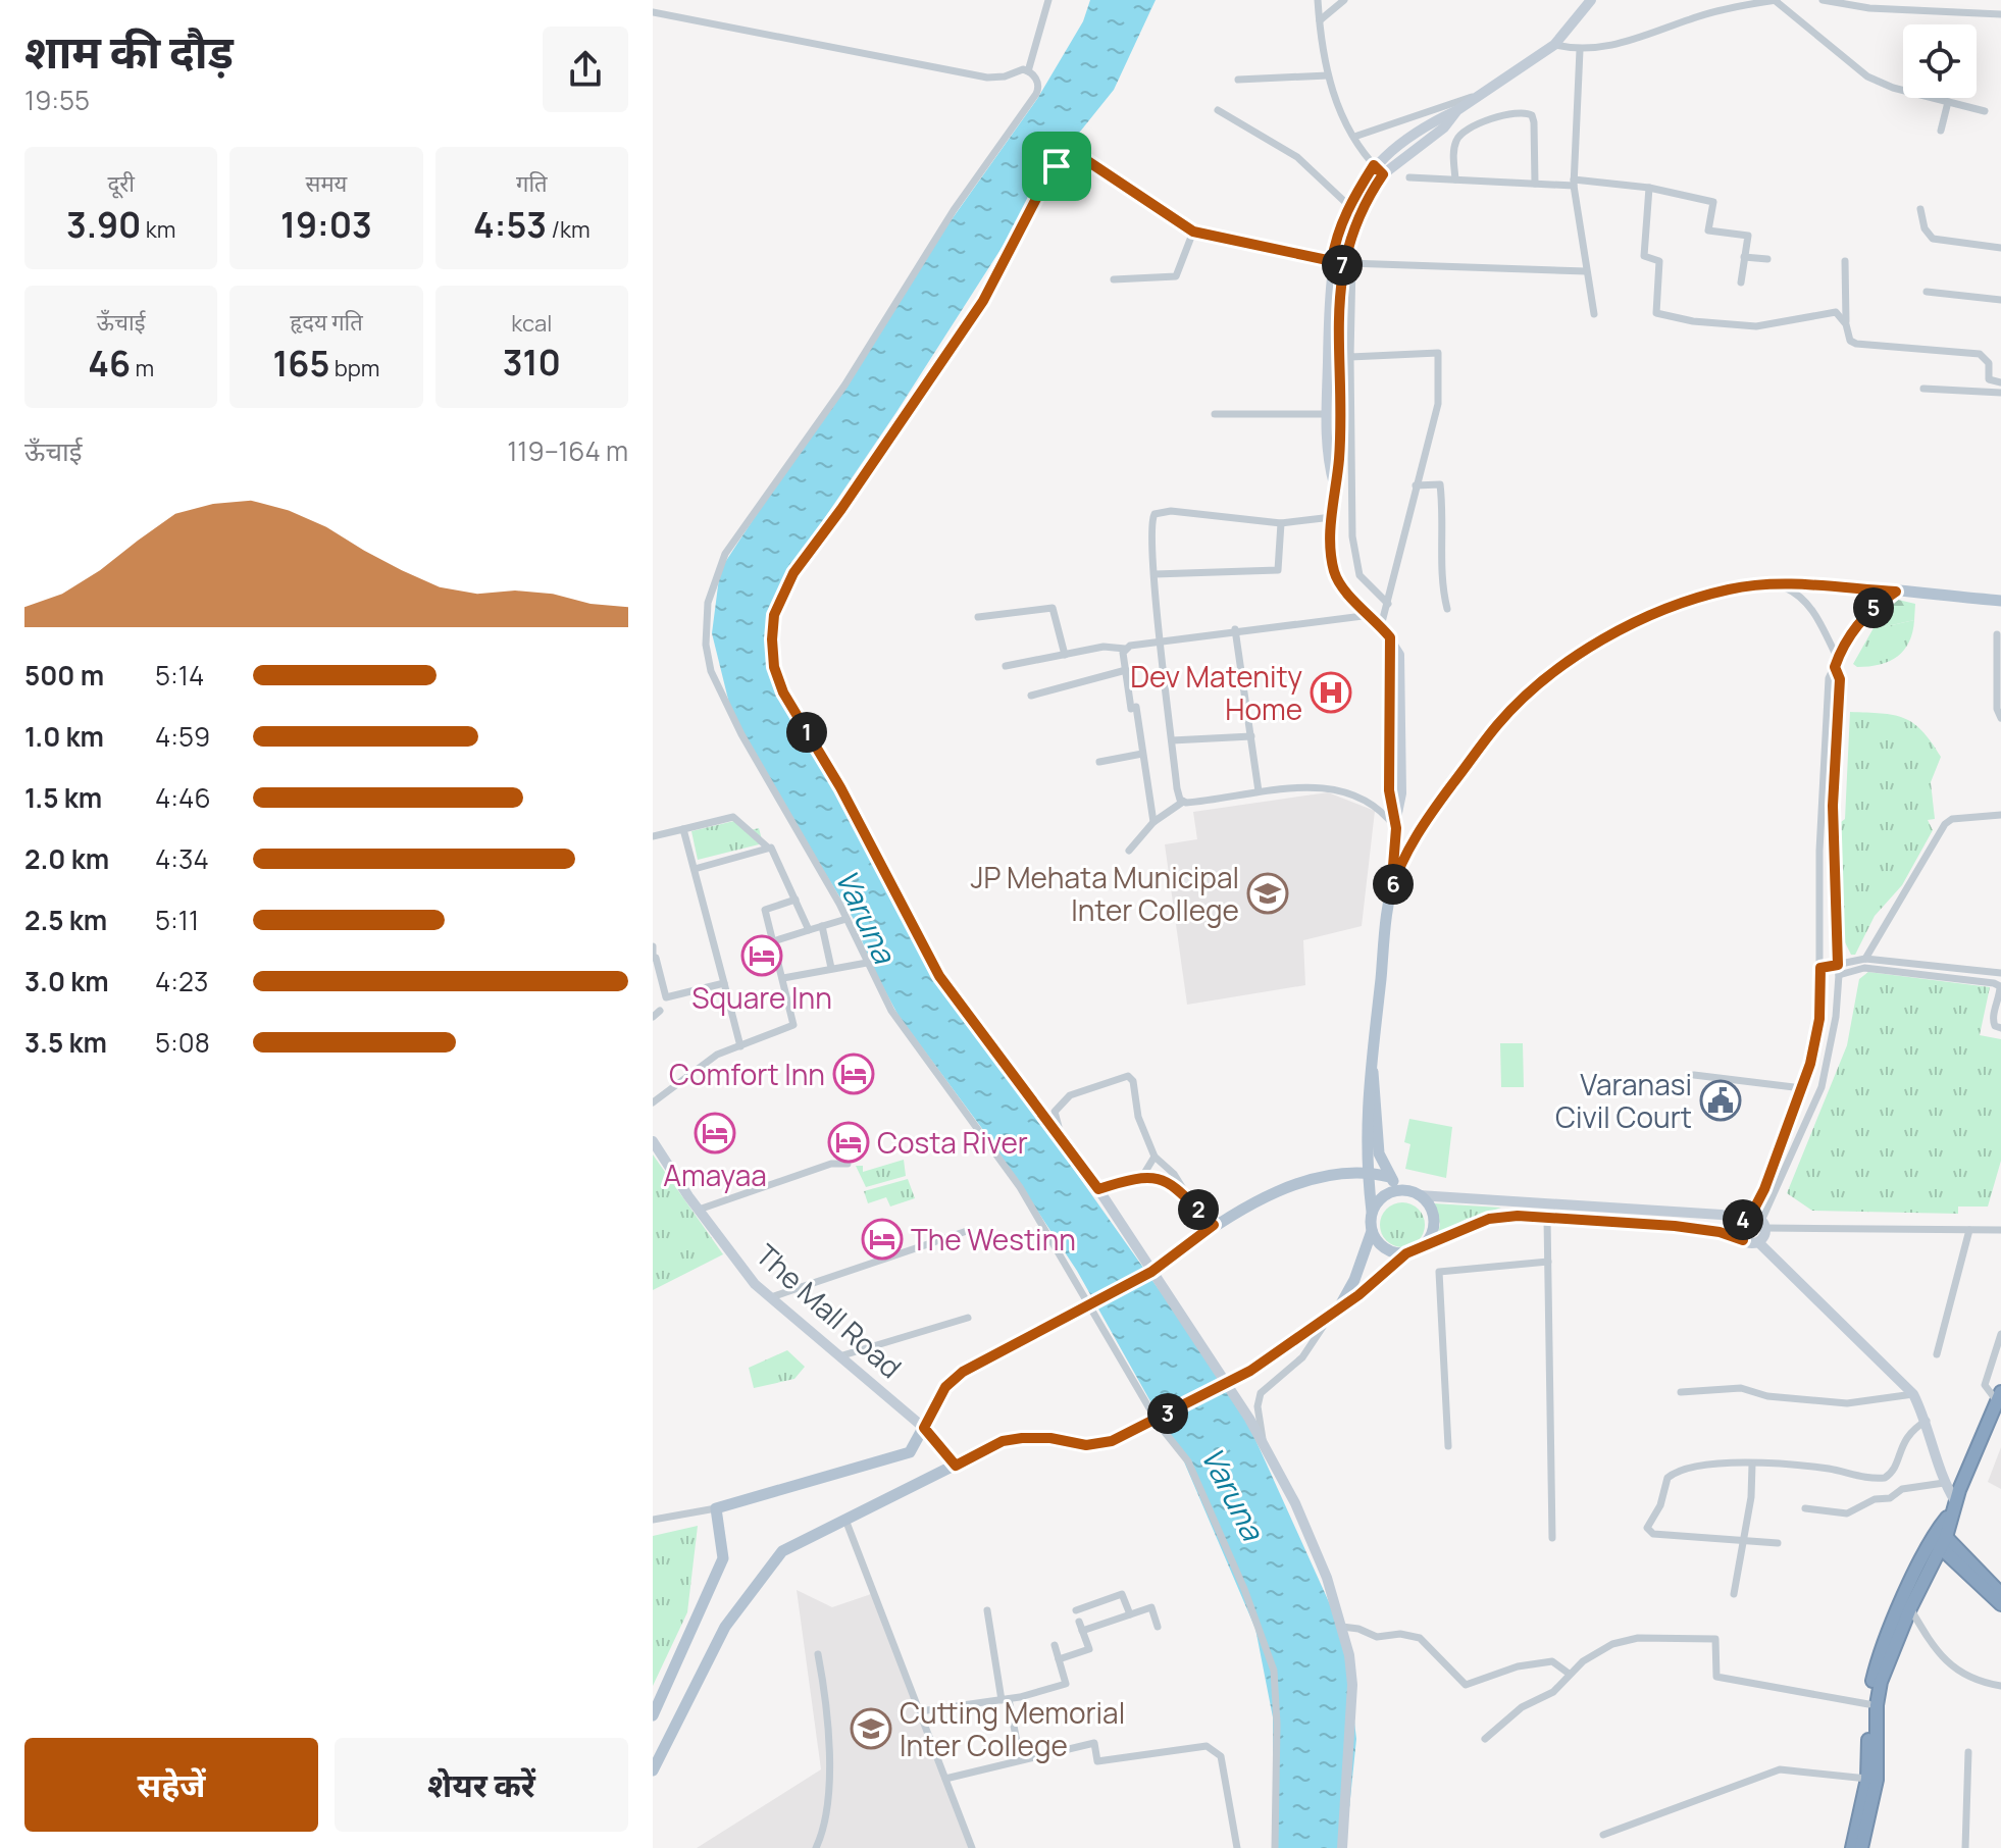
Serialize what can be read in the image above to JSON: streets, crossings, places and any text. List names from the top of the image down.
{
  "streets": {
    "street": ["The Mall Road"]
  },
  "water": ["Varuna"],
  "places": {
    "hospital": ["Dev Matenity Home"],
    "school or university": ["JP Mehata Municipal Inter College", "Cutting Memorial Inter College"],
    "hotel": [
      "Square Inn",
      "Comfort Inn",
      "Amayaa",
      "Costa River",
      "The Westinn"
    ],
    "public building": ["Varanasi Civil Court"]
  },
  "page": {
    "heading": ["शाम की दौड़", "19:55"],
    "stats": [
      ["दूरी", "3.90 km"],
      ["समय", "19:03"],
      ["गति", "4:53 /km"],
      ["ऊँचाई", "46 m"],
      ["हृदय गति", "165 bpm"],
      ["kcal", "310"]
    ],
    "pins": [
      "7",
      "5",
      "1",
      "6",
      "2",
      "4",
      "3"
    ],
    "chart": ["ऊँचाई", "119–164 m"],
    "list": [
      {
        "name": "500 m",
        "note": "5:14"
      },
      {
        "name": "1.0 km",
        "note": "4:59"
      },
      {
        "name": "1.5 km",
        "note": "4:46"
      },
      {
        "name": "2.0 km",
        "note": "4:34"
      },
      {
        "name": "2.5 km",
        "note": "5:11"
      },
      {
        "name": "3.0 km",
        "note": "4:23"
      },
      {
        "name": "3.5 km",
        "note": "5:08"
      }
    ],
    "buttons": ["सहेजें", "शेयर करें"]
  }
}
